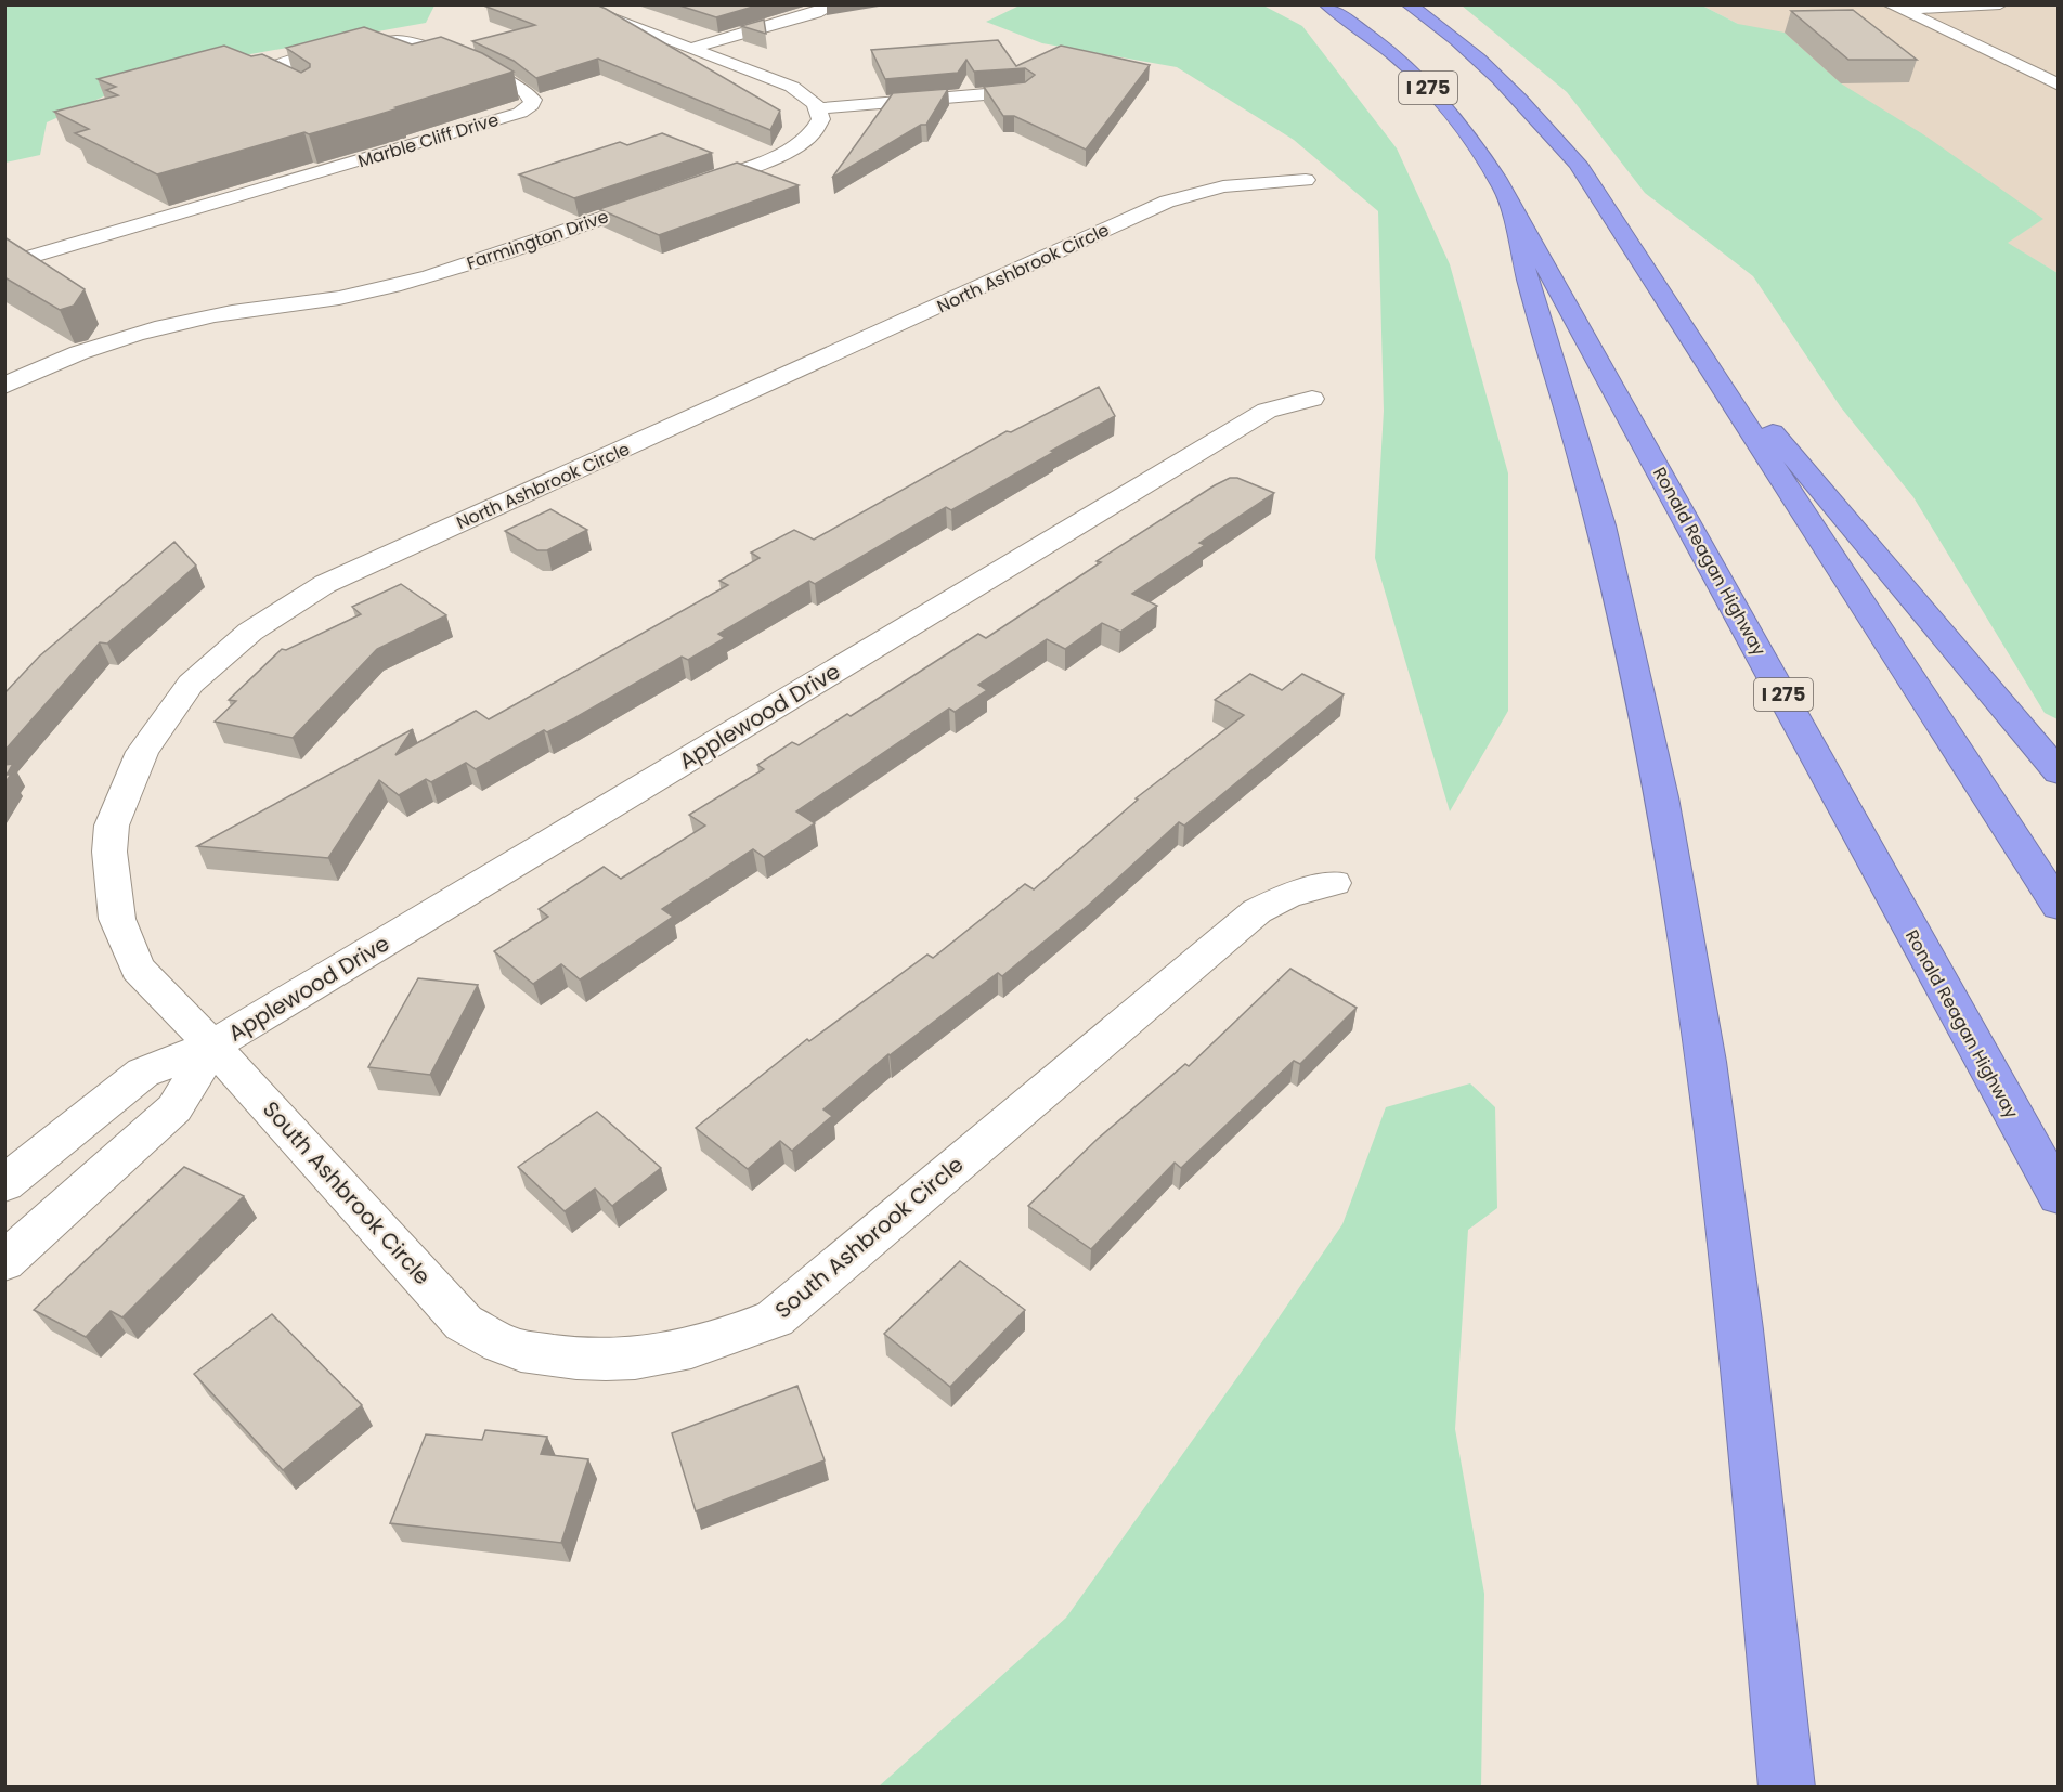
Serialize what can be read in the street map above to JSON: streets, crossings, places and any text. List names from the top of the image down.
{
  "streets": {
    "highway": ["I 275", "Ronald Reagan Highway"],
    "street": [
      "Marble Cliff Drive",
      "Farmington Drive",
      "North Ashbrook Circle",
      "Applewood Drive",
      "South Ashbrook Circle"
    ]
  },
  "crossings": [
    ["North Ashbrook Circle", "Applewood Drive"],
    ["North Ashbrook Circle", "South Ashbrook Circle"],
    ["Applewood Drive", "South Ashbrook Circle"]
  ]
}
